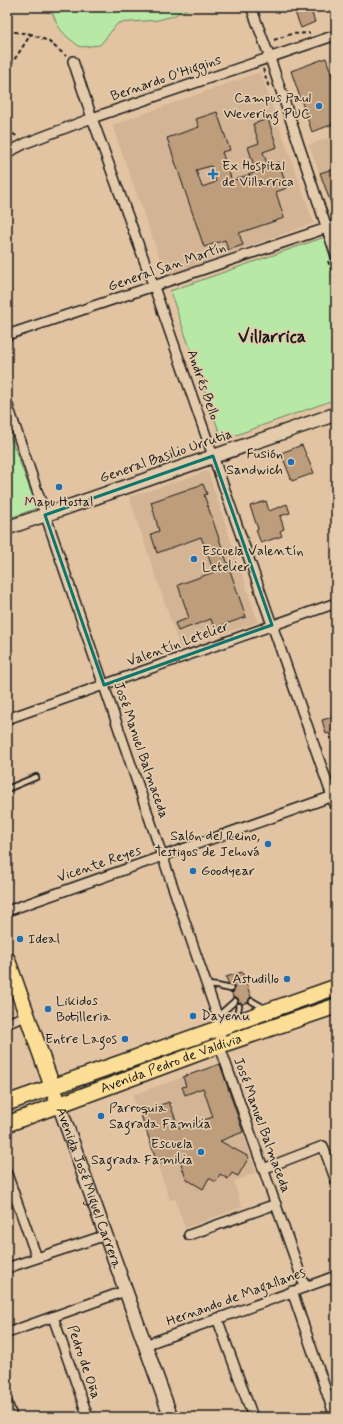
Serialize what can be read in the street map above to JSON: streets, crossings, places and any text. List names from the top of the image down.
{
  "streets": {
    "main road": ["General Basilio Urrutia", "Avenida Pedro de Valdivia", "Avenida José Miguel Carrera"],
    "street": [
      "Bernardo O'Higgins",
      "General San Martín",
      "Andrés Bello",
      "Valentín Letelier",
      "José Manuel Balmaceda",
      "Vicente Reyes",
      "Hernando de Magallanes",
      "Pedro de Oña"
    ]
  },
  "crossings": [
    ["Bernardo O'Higgins", "Andrés Bello"],
    ["General San Martín", "Andrés Bello"],
    ["Andrés Bello", "General Basilio Urrutia"],
    ["Andrés Bello", "Valentín Letelier"],
    ["Andrés Bello", "Vicente Reyes"],
    ["General Basilio Urrutia", "José Manuel Balmaceda"],
    ["Valentín Letelier", "José Manuel Balmaceda"],
    ["José Manuel Balmaceda", "Vicente Reyes"],
    ["José Manuel Balmaceda", "Avenida Pedro de Valdivia"],
    ["José Manuel Balmaceda", "Hernando de Magallanes"],
    ["Avenida Pedro de Valdivia", "Avenida José Miguel Carrera"],
    ["Avenida José Miguel Carrera", "Hernando de Magallanes"]
  ],
  "districts": ["Villarrica"],
  "places": {
    "other": [
      "Campus Paul Wevering PUC",
      "Fusión Sandwich",
      "Mapu Hostal",
      "Escuela Valentín Letelier",
      "Salón del Reino, Testigos de Jehová",
      "Goodyear",
      "Ideal",
      "Astudillo",
      "Likidos Botilleria",
      "Dayenu",
      "Entre Lagos",
      "Parroquia Sagrada Familia",
      "Escuela Sagrada Familia"
    ],
    "health": ["Ex Hospital de Villarrica"]
  }
}
